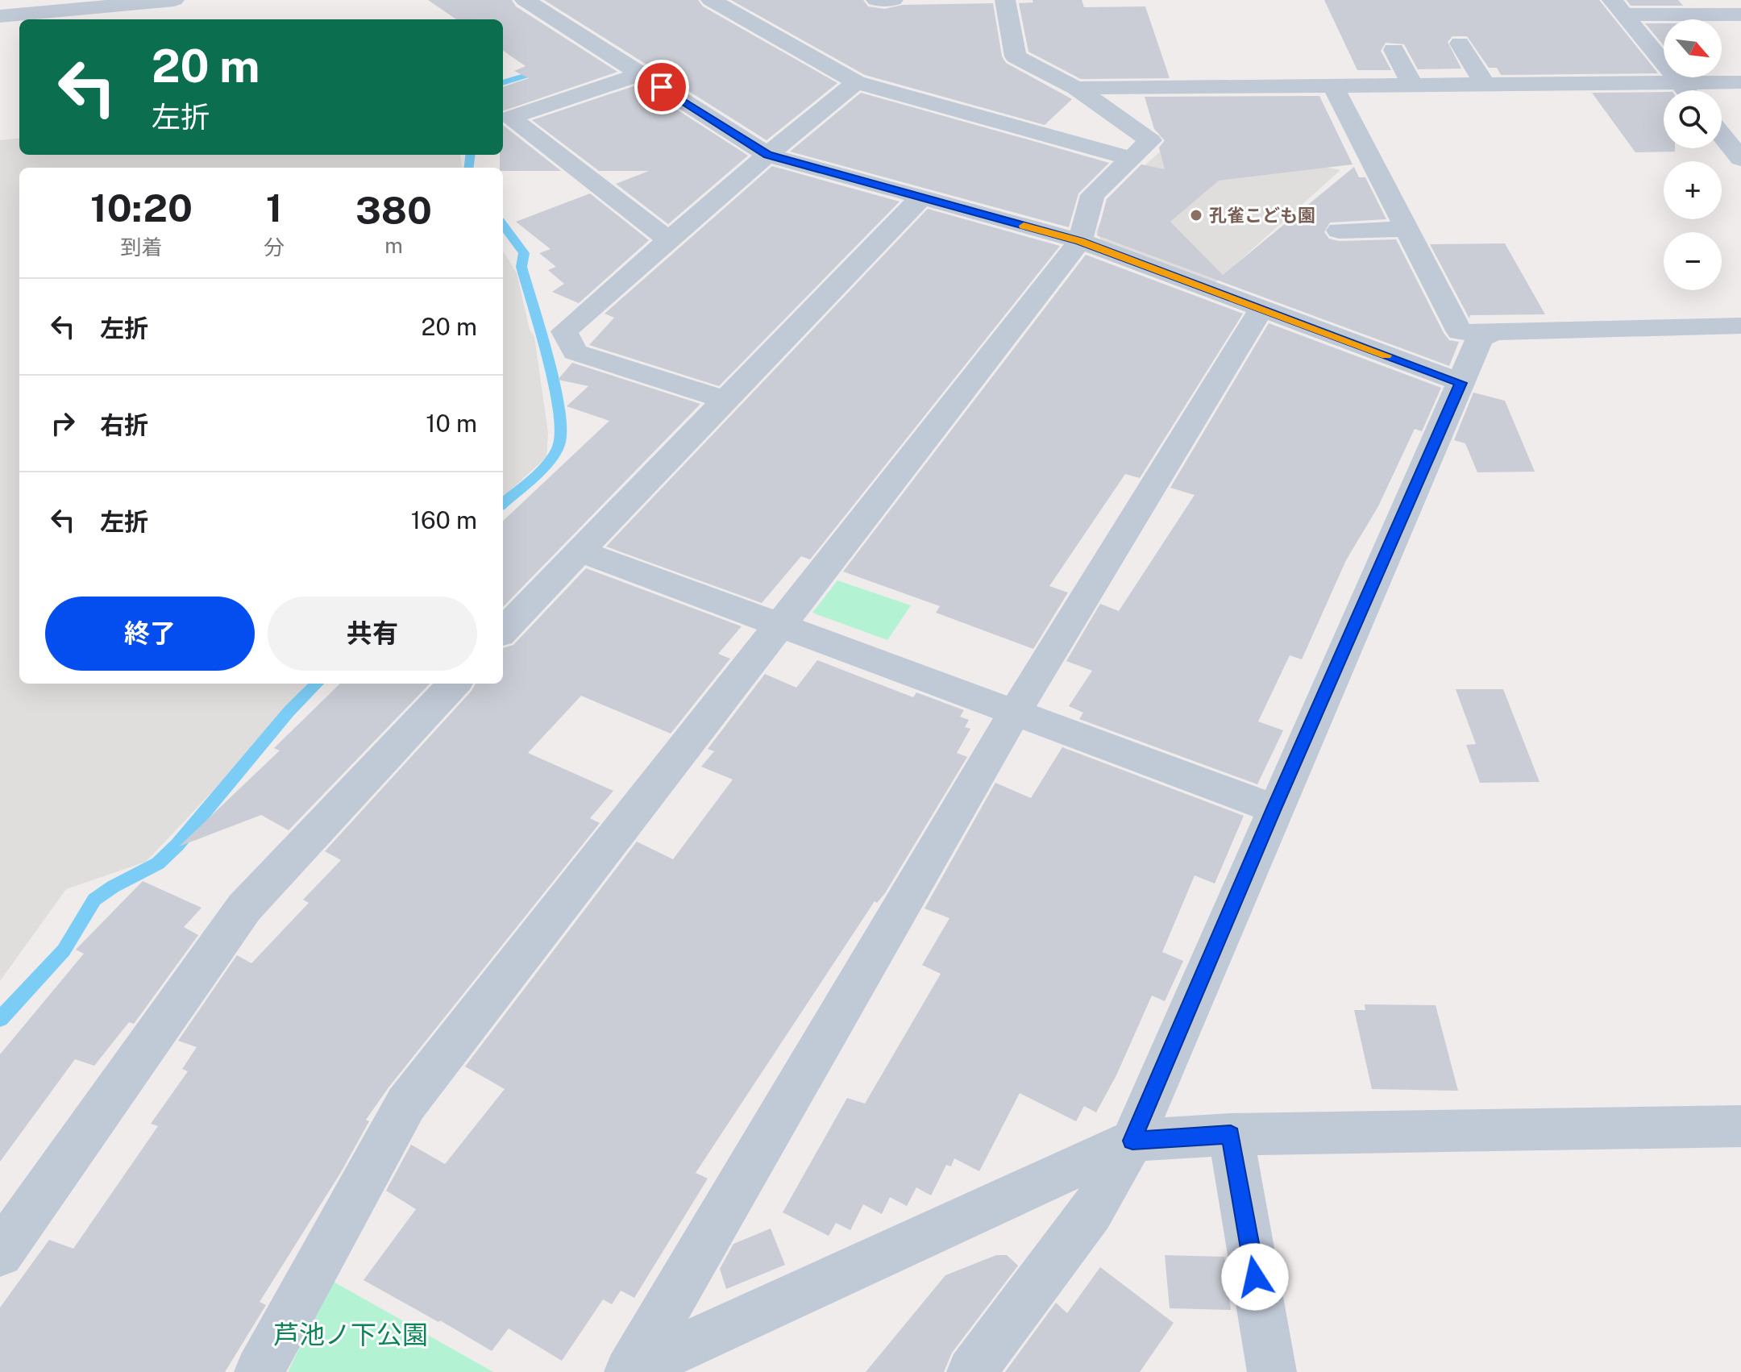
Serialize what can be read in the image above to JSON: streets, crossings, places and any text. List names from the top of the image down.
{
  "parks": ["芦池ノ下公園"],
  "places": ["孔雀こども園"],
  "north": "bottom right",
  "page": {
    "map_buttons": ["+", "−"],
    "turn": ["20 m", "左折"],
    "eta": [
      "10:20",
      "到着",
      "1",
      "分",
      "380",
      "m"
    ],
    "list": [
      {
        "name": "左折",
        "value": "20 m"
      },
      {
        "name": "右折",
        "value": "10 m"
      },
      {
        "name": "左折",
        "value": "160 m"
      }
    ],
    "buttons": ["終了", "共有"]
  }
}
